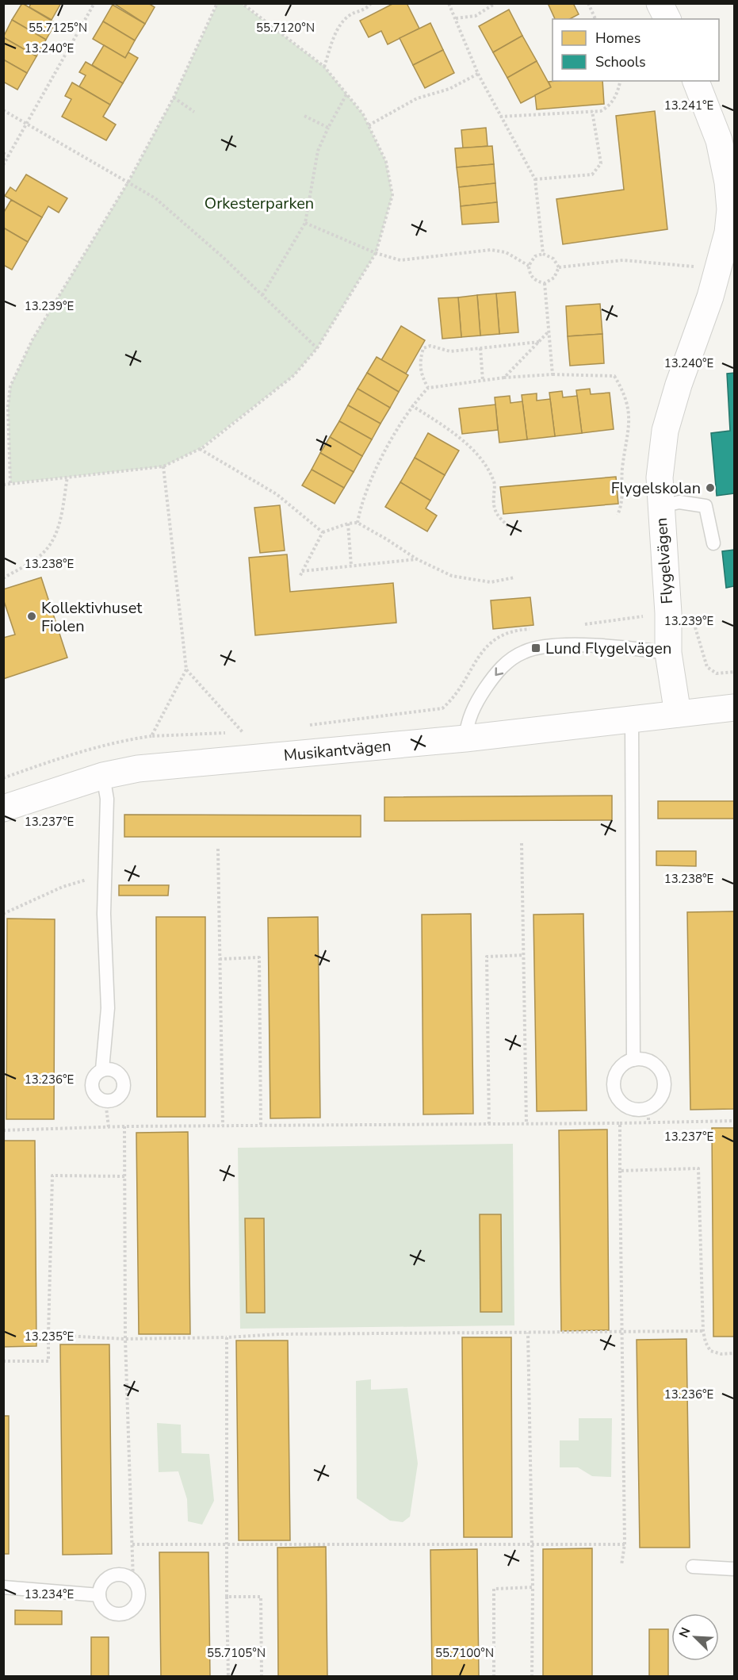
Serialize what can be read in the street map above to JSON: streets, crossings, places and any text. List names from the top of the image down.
{
  "streets": {
    "street": ["Flygelvägen", "Musikantvägen"]
  },
  "crossings": [
    ["Flygelvägen", "Musikantvägen"]
  ],
  "parks": ["Orkesterparken"],
  "places": {
    "other": ["Flygelskolan", "Kollektivhuset Fiolen"],
    "transit": ["Lund Flygelvägen"]
  },
  "legend": ["Homes", "Schools"],
  "north": "top left",
  "coordinates": [
    "55.7125°N",
    "55.7120°N",
    "13.240°E",
    "13.241°E",
    "13.239°E",
    "13.238°E",
    "13.237°E",
    "13.236°E",
    "13.235°E",
    "13.234°E",
    "55.7105°N",
    "55.7100°N"
  ]
}
